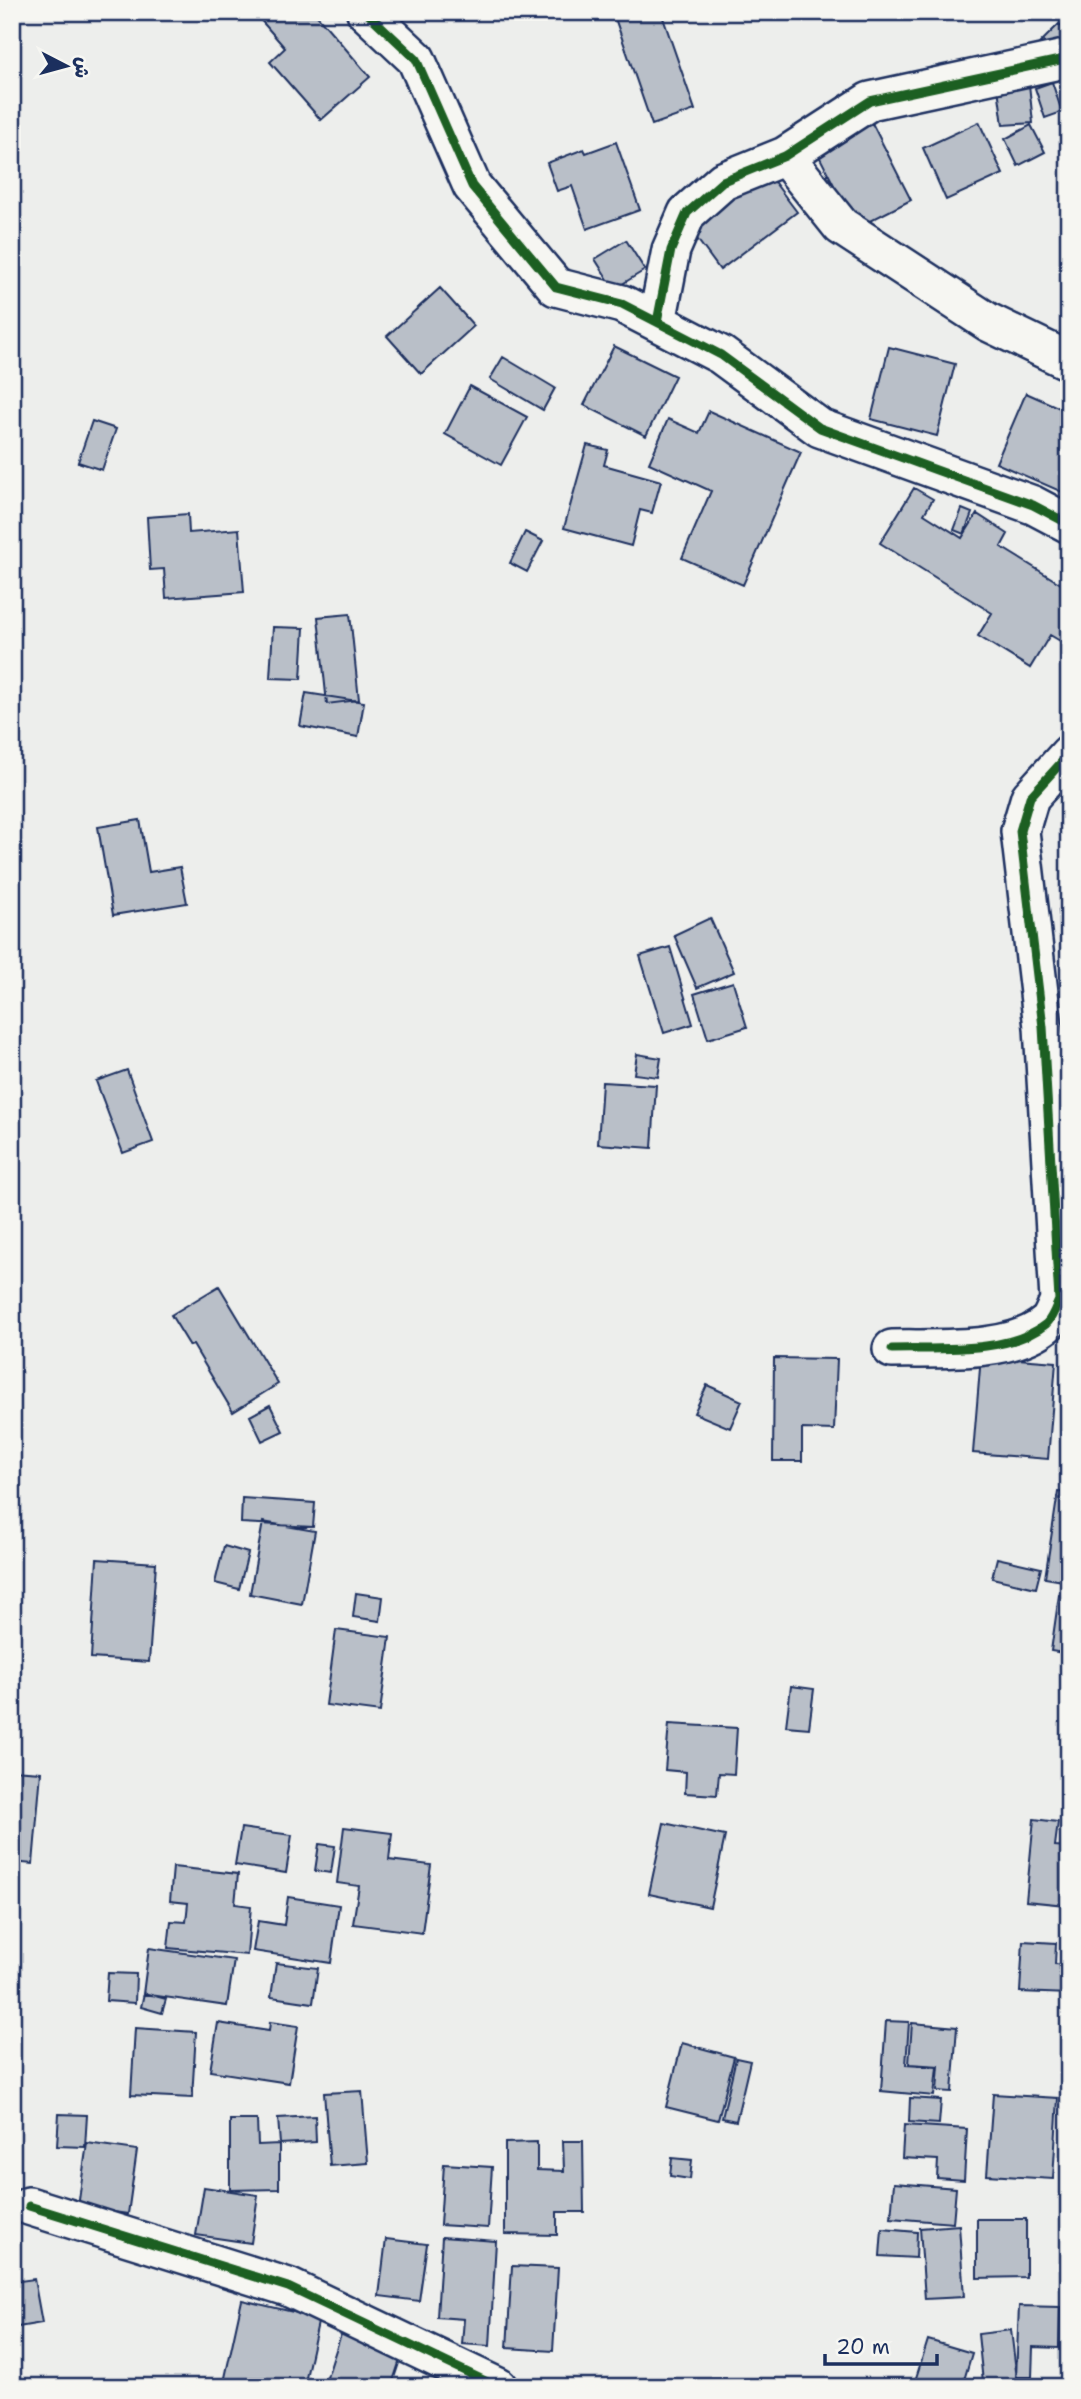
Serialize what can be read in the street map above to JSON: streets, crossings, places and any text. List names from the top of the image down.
{
  "scale_bar": "20 m",
  "north": "right"
}
